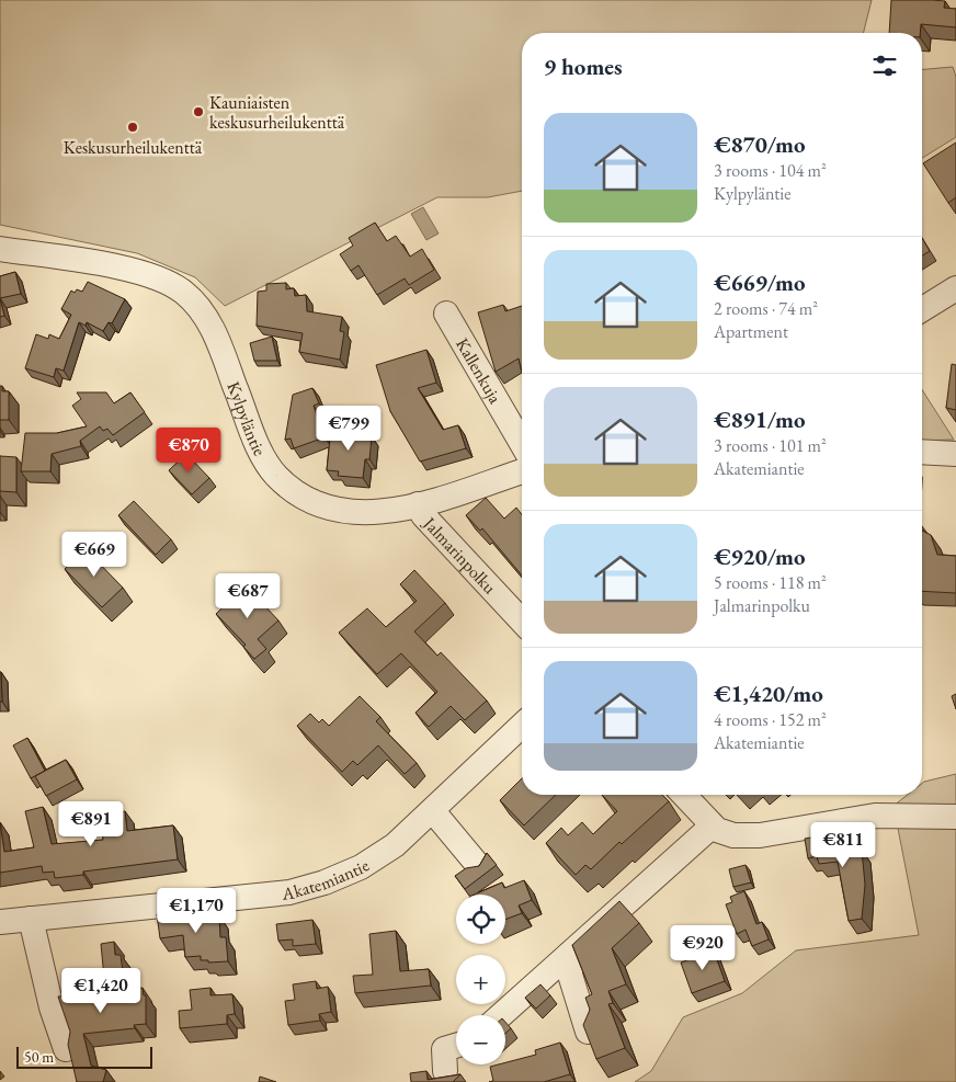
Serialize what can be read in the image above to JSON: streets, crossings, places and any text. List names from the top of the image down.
{
  "streets": {
    "street": [
      "Kallenkuja",
      "Kylpyläntie",
      "Jalmarinpolku",
      "Akatemiantie"
    ]
  },
  "crossings": [
    ["Kylpyläntie", "Jalmarinpolku"]
  ],
  "places": ["Kauniaisten keskusurheilukenttä", "Keskusurheilukenttä"],
  "scale_bar": "50 m",
  "page": {
    "heading": "9 homes",
    "list": [
      {
        "name": "€870/mo",
        "note": "3 rooms · 104 m² · Kylpyläntie"
      },
      {
        "name": "€669/mo",
        "note": "2 rooms · 74 m² · Apartment"
      },
      {
        "name": "€891/mo",
        "note": "3 rooms · 101 m² · Akatemiantie"
      },
      {
        "name": "€920/mo",
        "note": "5 rooms · 118 m² · Jalmarinpolku"
      },
      {
        "name": "€1,420/mo",
        "note": "4 rooms · 152 m² · Akatemiantie"
      }
    ],
    "price": [
      "€799",
      "€870",
      "€669",
      "€687",
      "€891",
      "€811",
      "€1,170",
      "€920",
      "€1,420"
    ],
    "map_buttons": ["+", "−"],
    "scale": "50 m"
  }
}
